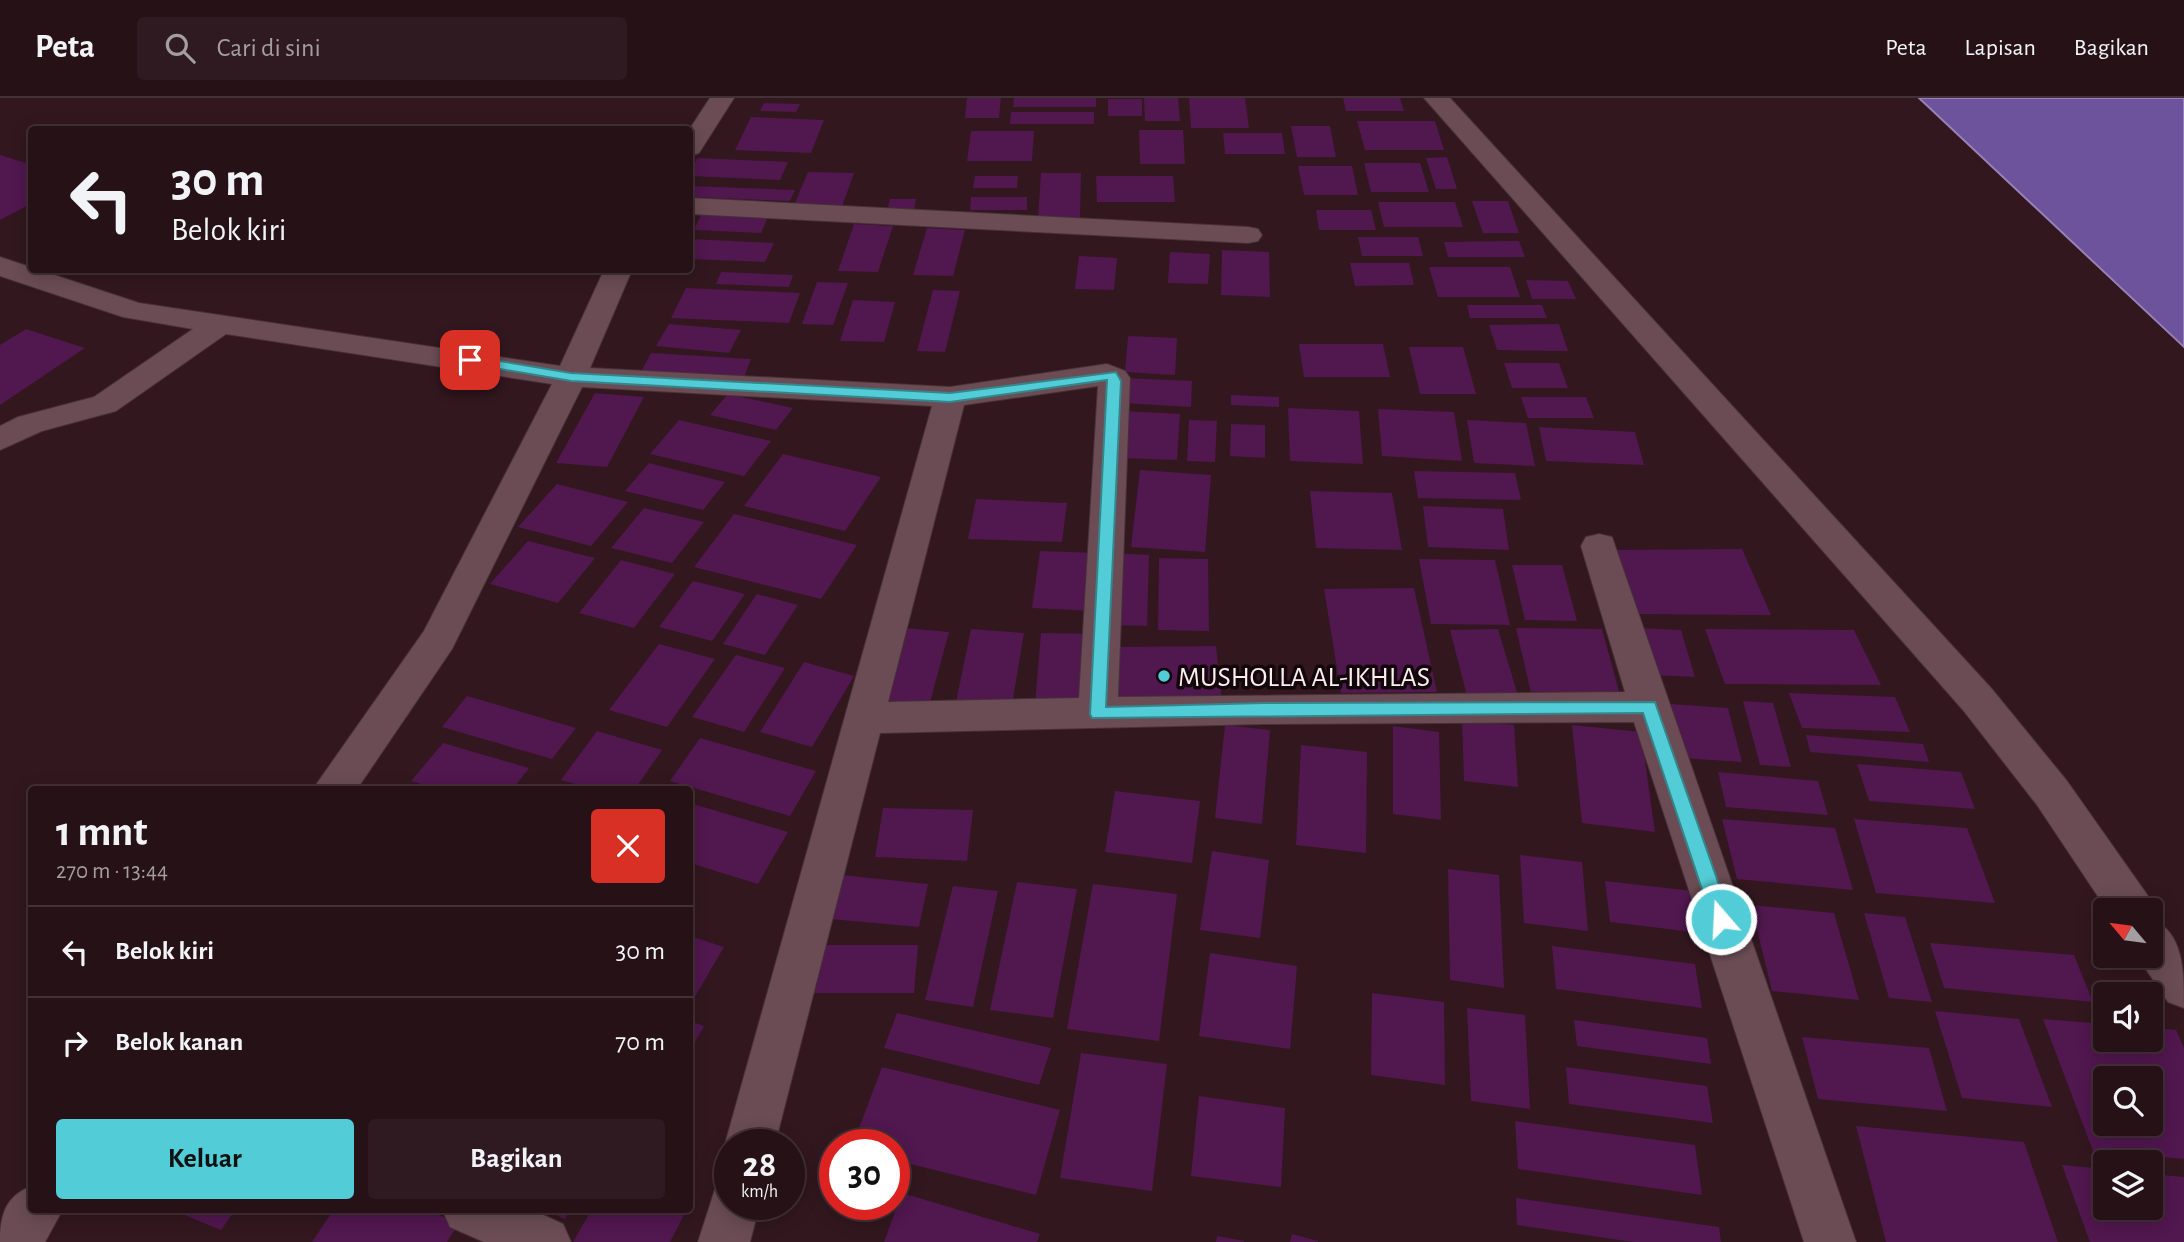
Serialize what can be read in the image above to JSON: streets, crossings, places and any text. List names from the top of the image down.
{
  "places": ["MUSHOLLA AL-IKHLAS"],
  "north": "top left",
  "page": {
    "header": "Peta",
    "search": "Cari di sini",
    "nav": ["Peta", "Lapisan", "Bagikan"],
    "turn": ["30 m", "Belok kiri"],
    "heading": ["1 mnt", "270 m · 13:44"],
    "list": [
      {
        "name": "Belok kiri",
        "value": "30 m"
      },
      {
        "name": "Belok kanan",
        "value": "70 m"
      }
    ],
    "buttons": ["Keluar", "Bagikan"],
    "speed": "28 km/h",
    "limit": "30"
  }
}
